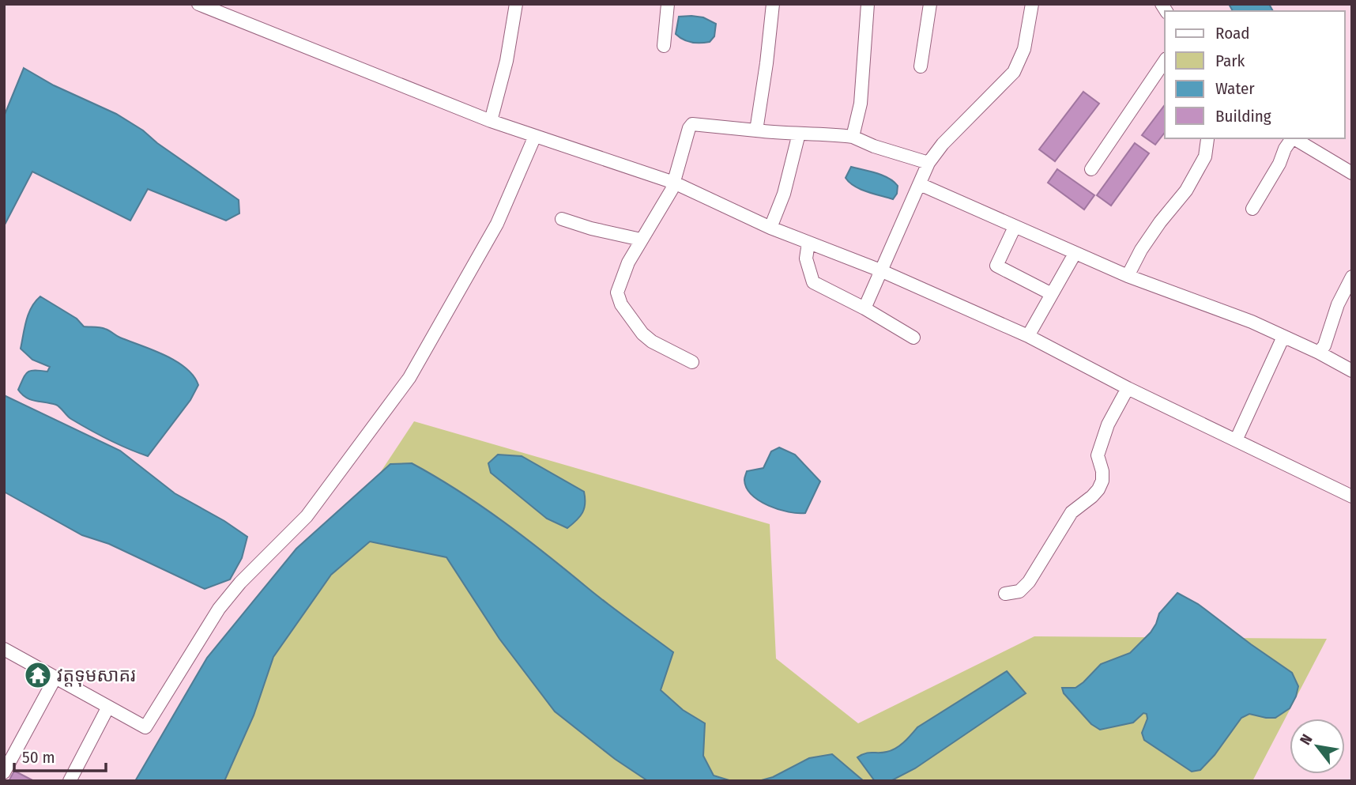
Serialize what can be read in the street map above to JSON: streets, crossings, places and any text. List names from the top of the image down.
{
  "places": {
    "temple": ["វត្តទុមសាគរ"]
  },
  "legend": [
    "Road",
    "Park",
    "Water",
    "Building"
  ],
  "scale_bar": "50 m",
  "north": "top left"
}
